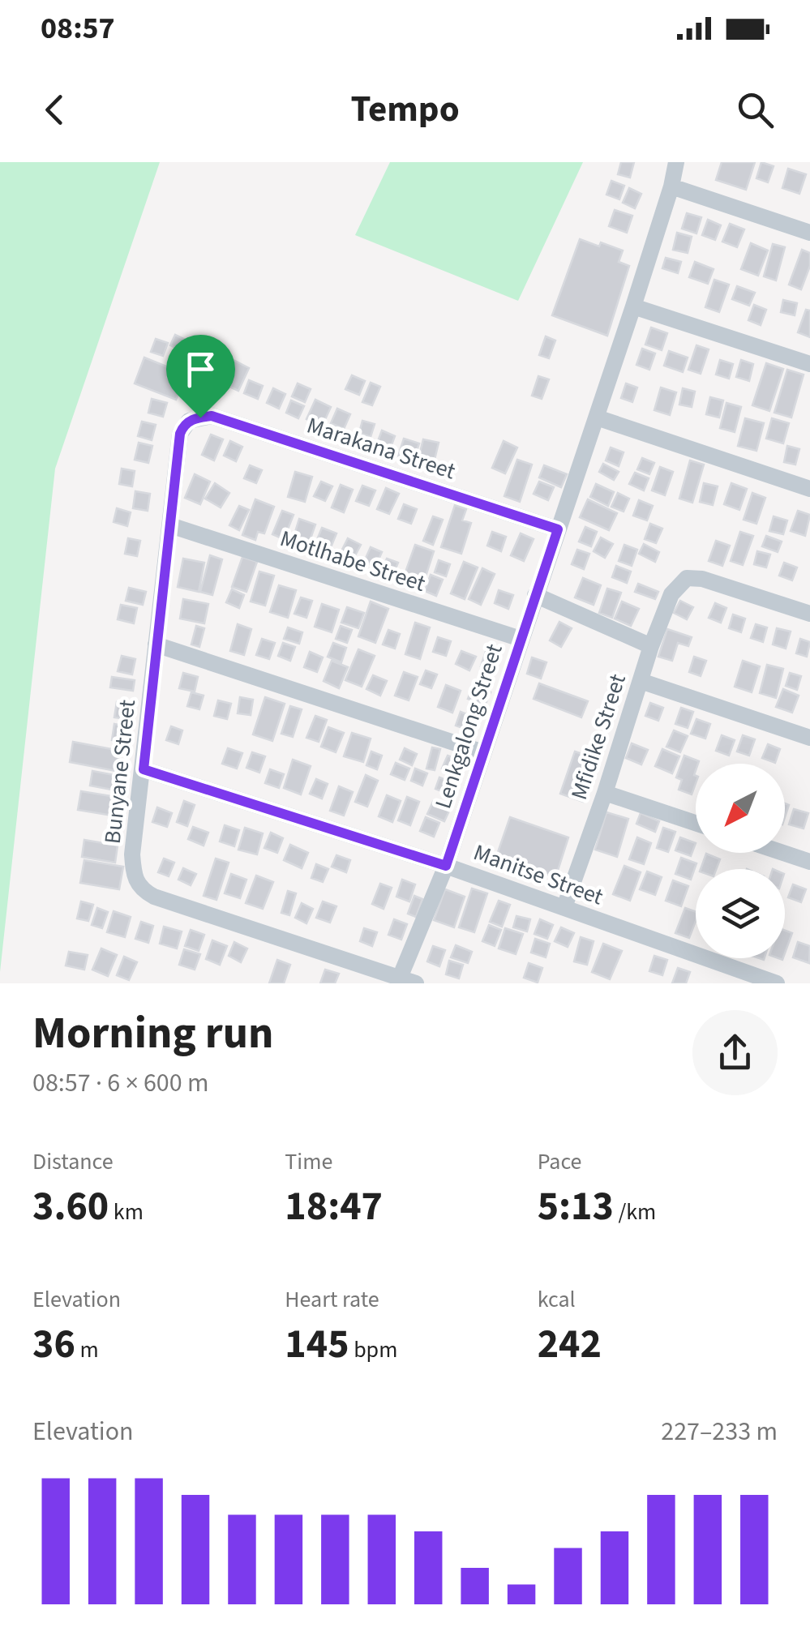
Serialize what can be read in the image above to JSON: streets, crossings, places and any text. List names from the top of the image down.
{
  "streets": {
    "street": [
      "Marakana Street",
      "Motlhabe Street",
      "Lenkgalong Street",
      "Mfidike Street",
      "Bunyane Street",
      "Manitse Street"
    ]
  },
  "crossings": [
    ["Marakana Street", "Lenkgalong Street"],
    ["Marakana Street", "Bunyane Street"],
    ["Motlhabe Street", "Lenkgalong Street"],
    ["Motlhabe Street", "Bunyane Street"],
    ["Lenkgalong Street", "Bunyane Street"],
    ["Lenkgalong Street", "Manitse Street"],
    ["Mfidike Street", "Manitse Street"],
    ["Bunyane Street", "Manitse Street"]
  ],
  "north": "bottom left",
  "page": {
    "status": "08:57",
    "header": "Tempo",
    "heading": ["Morning run", "08:57 · 6 × 600 m"],
    "stats": [
      ["Distance", "3.60 km"],
      ["Time", "18:47"],
      ["Pace", "5:13 /km"],
      ["Elevation", "36 m"],
      ["Heart rate", "145 bpm"],
      ["kcal", "242"]
    ],
    "chart": ["Elevation", "227–233 m"]
  }
}
